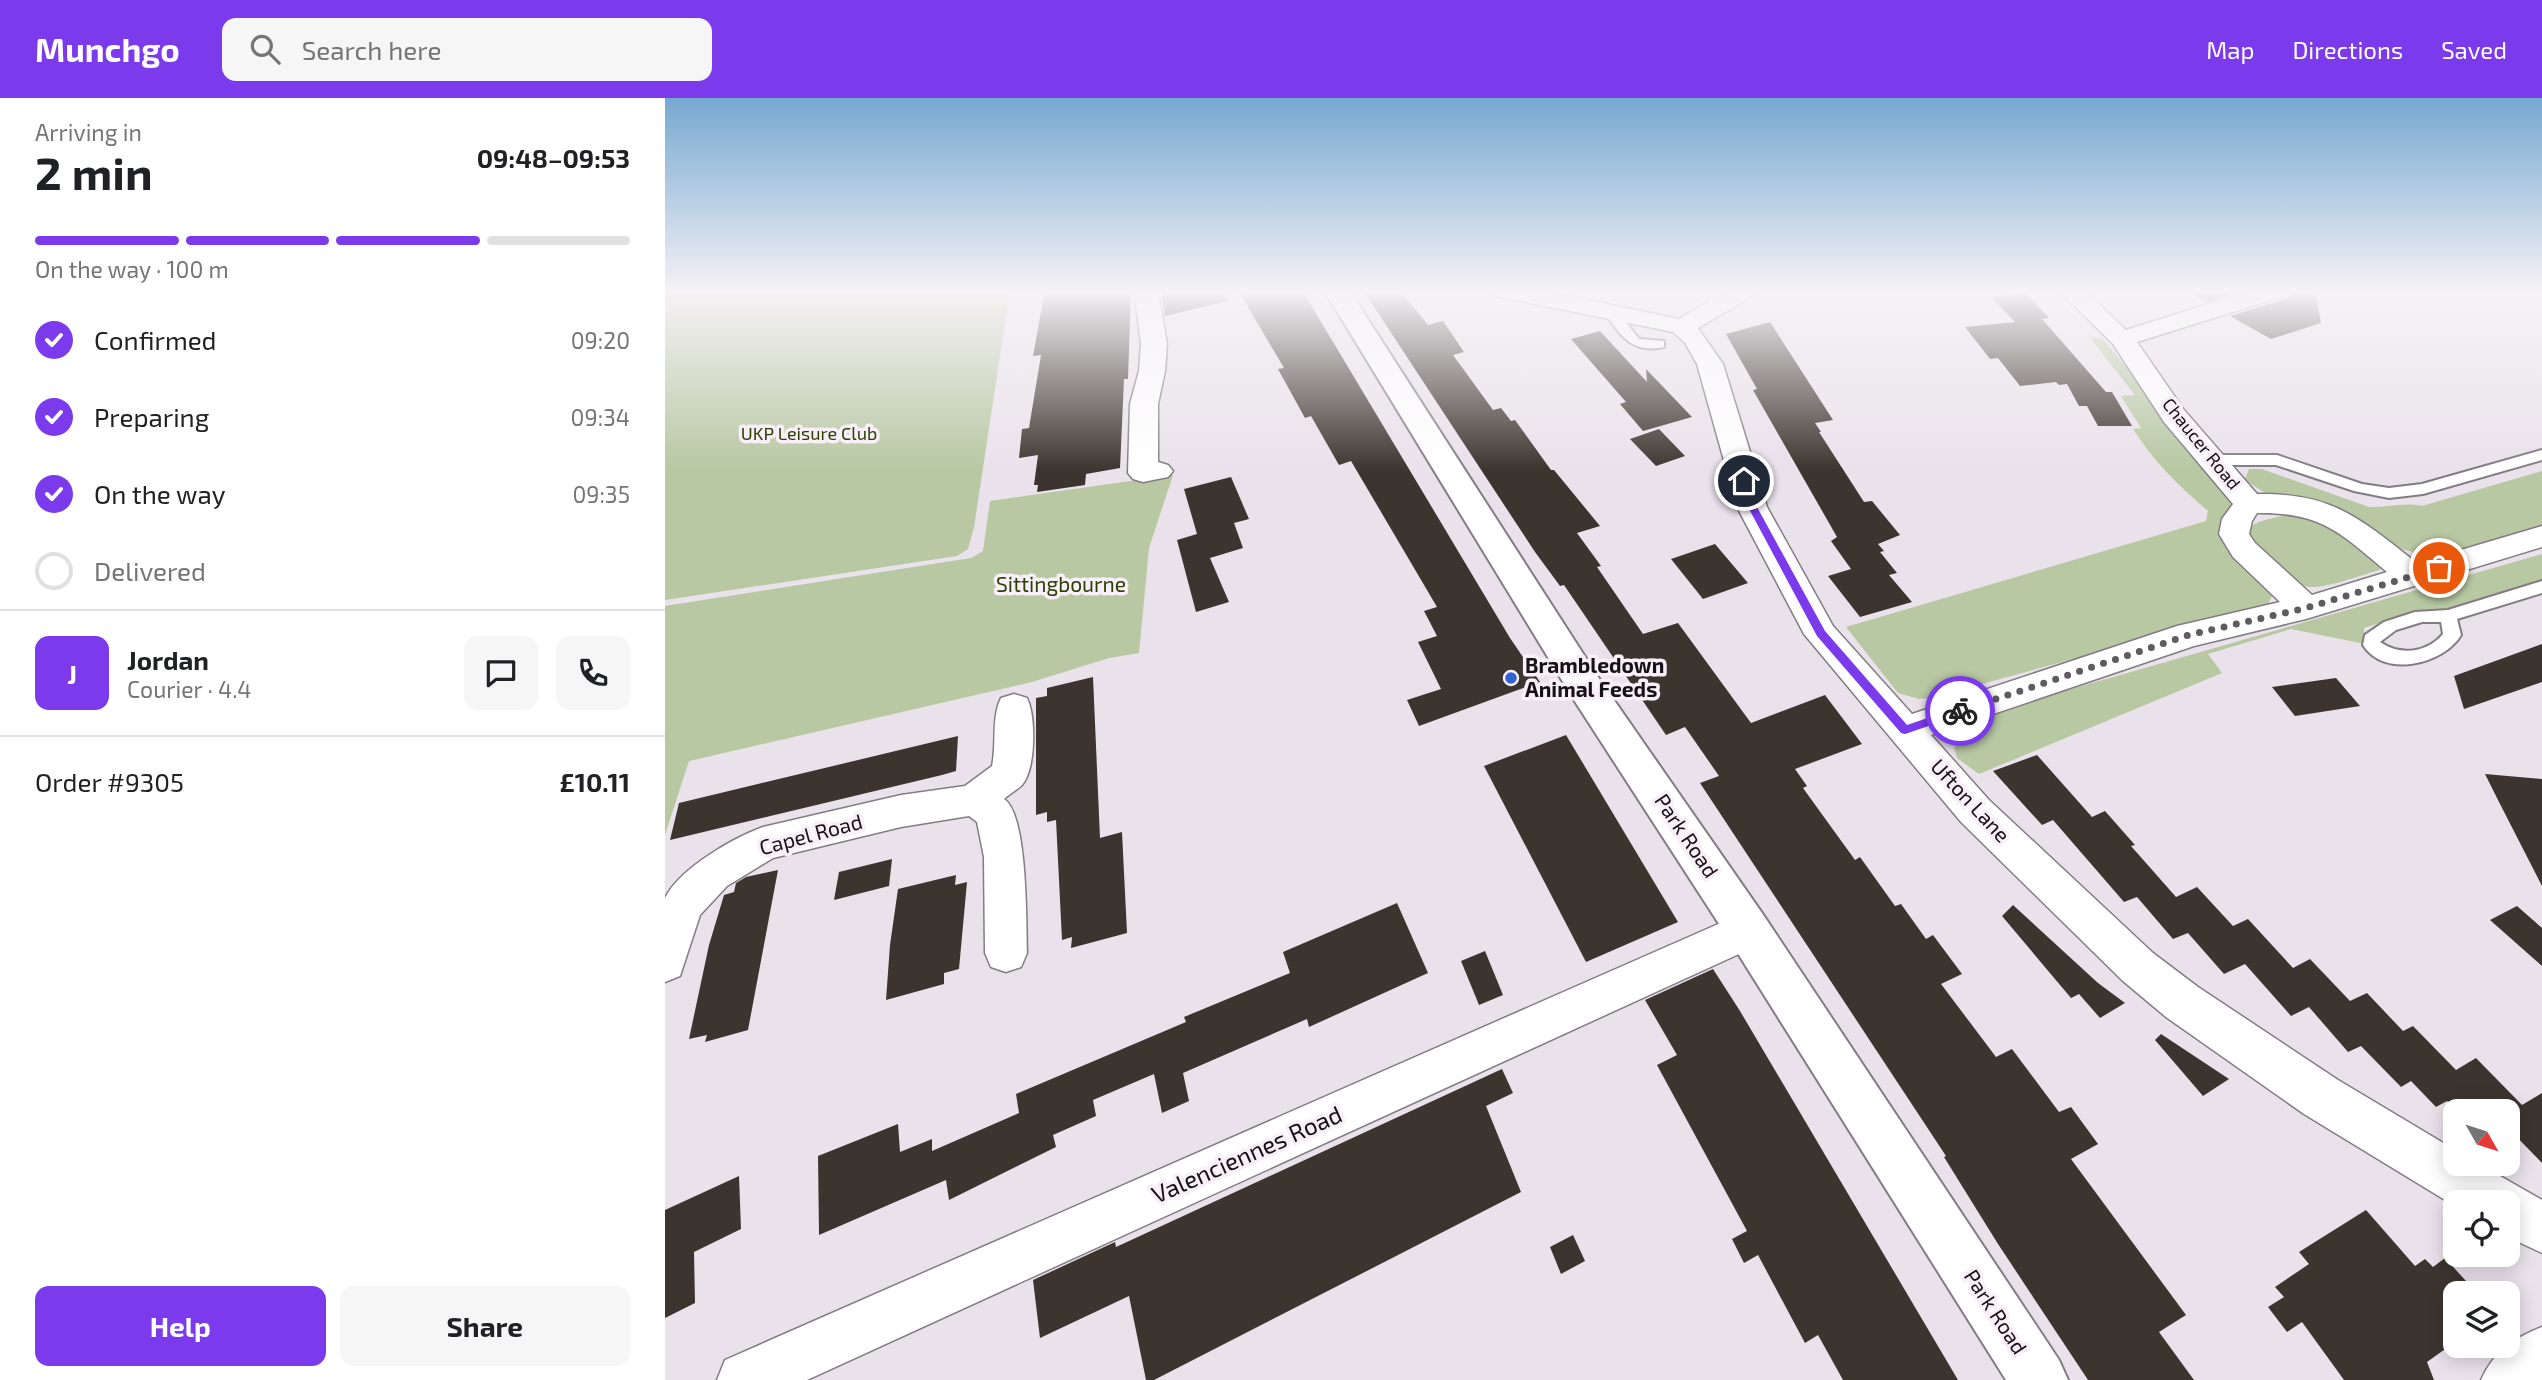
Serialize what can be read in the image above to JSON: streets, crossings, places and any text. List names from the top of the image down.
{
  "streets": {
    "street": [
      "Chaucer Road",
      "Ufton Lane",
      "Capel Road",
      "Park Road",
      "Valenciennes Road"
    ]
  },
  "crossings": [
    ["Park Road", "Valenciennes Road"]
  ],
  "parks": ["UKP Leisure Club", "Sittingbourne"],
  "places": ["Brambledown Animal Feeds"],
  "north": "bottom right",
  "page": {
    "header": "Munchgo",
    "search": "Search here",
    "nav": ["Map", "Directions", "Saved"],
    "heading": ["2 min", "Arriving in", "09:48–09:53"],
    "panel": [
      "Jordan",
      "Courier · 4.4",
      "Order #9305",
      "£10.11"
    ],
    "bar": "On the way · 100 m",
    "list": [
      ["Confirmed", "09:20"],
      ["Preparing", "09:34"],
      ["On the way", "09:35"],
      "Delivered"
    ],
    "round": "J",
    "buttons": ["Help", "Share"]
  }
}
